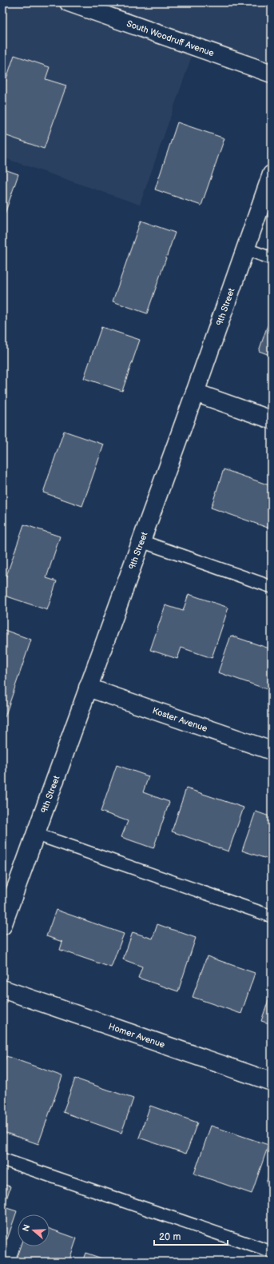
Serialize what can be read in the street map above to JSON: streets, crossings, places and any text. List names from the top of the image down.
{
  "streets": {
    "street": [
      "South Woodruff Avenue",
      "9th Street",
      "Koster Avenue",
      "Homer Avenue"
    ]
  },
  "crossings": [
    ["9th Street", "Koster Avenue"]
  ],
  "scale_bar": "20 m",
  "north": "left"
}
